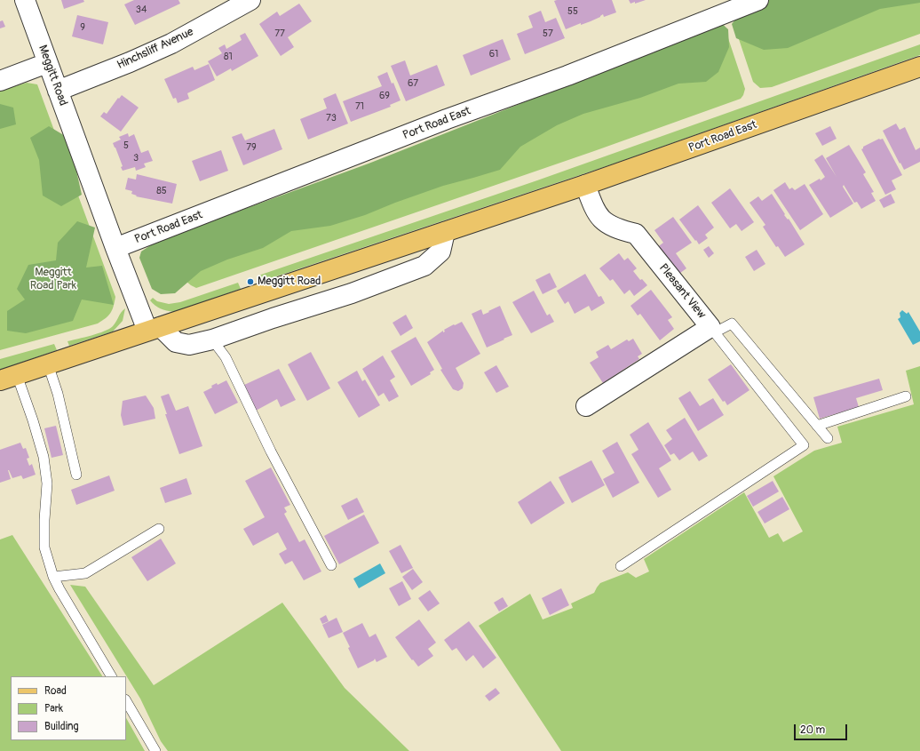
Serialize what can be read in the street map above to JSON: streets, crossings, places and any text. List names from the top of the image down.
{
  "streets": {
    "main road": ["Port Road East"],
    "street": ["Hinchsliff Avenue", "Meggitt Road", "Pleasant View"]
  },
  "crossings": [
    ["Hinchsliff Avenue", "Meggitt Road"],
    ["Meggitt Road", "Port Road East"],
    ["Port Road East", "Pleasant View"]
  ],
  "parks": ["Meggitt Road Park"],
  "places": ["Meggitt Road"],
  "house_numbers": [
    "34",
    "55",
    "9",
    "77",
    "57",
    "61",
    "81",
    "67",
    "69",
    "71",
    "73",
    "5",
    "79",
    "3",
    "85"
  ],
  "legend": ["Road", "Park", "Building"],
  "scale_bar": "20 m"
}
